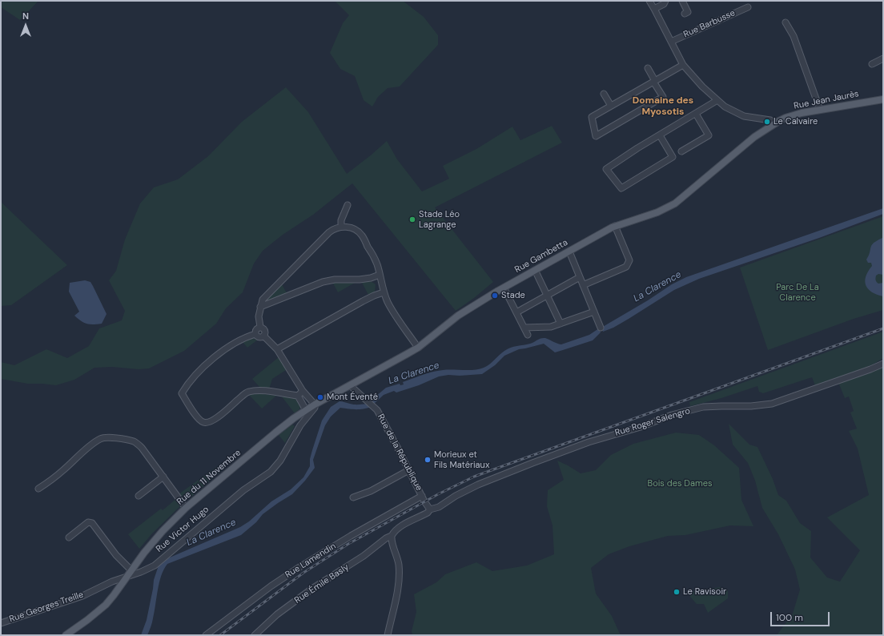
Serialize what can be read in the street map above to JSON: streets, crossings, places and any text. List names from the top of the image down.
{
  "streets": {
    "main road": ["Rue Jean Jaurès", "Rue Gambetta", "Rue du 11 Novembre"],
    "street": [
      "Rue Barbusse",
      "Rue Roger Salengro",
      "Rue de la République",
      "Rue Victor Hugo",
      "Rue Lamendin",
      "Rue Émile Basly",
      "Rue Georges Treille"
    ]
  },
  "crossings": [
    ["Rue Jean Jaurès", "Rue Gambetta"],
    ["Rue Gambetta", "Rue de la République"],
    ["Rue Gambetta", "Rue du 11 Novembre"],
    ["Rue Gambetta", "Rue Victor Hugo"],
    ["Rue Roger Salengro", "Rue de la République"],
    ["Rue Roger Salengro", "Rue Émile Basly"],
    ["Rue de la République", "Rue Lamendin"],
    ["Rue du 11 Novembre", "Rue Victor Hugo"],
    ["Rue du 11 Novembre", "Rue Georges Treille"],
    ["Rue Victor Hugo", "Rue Georges Treille"]
  ],
  "districts": ["Domaine des Myosotis"],
  "water": ["La Clarence"],
  "parks": ["Parc De La Clarence", "Bois des Dames"],
  "places": [
    "Le Calvaire",
    "Stade Léo Lagrange",
    "Stade",
    "Mont Éventé",
    "Morieux et Fils Matériaux",
    "Le Ravisoir"
  ],
  "scale_bar": "100 m",
  "north": "top"
}
